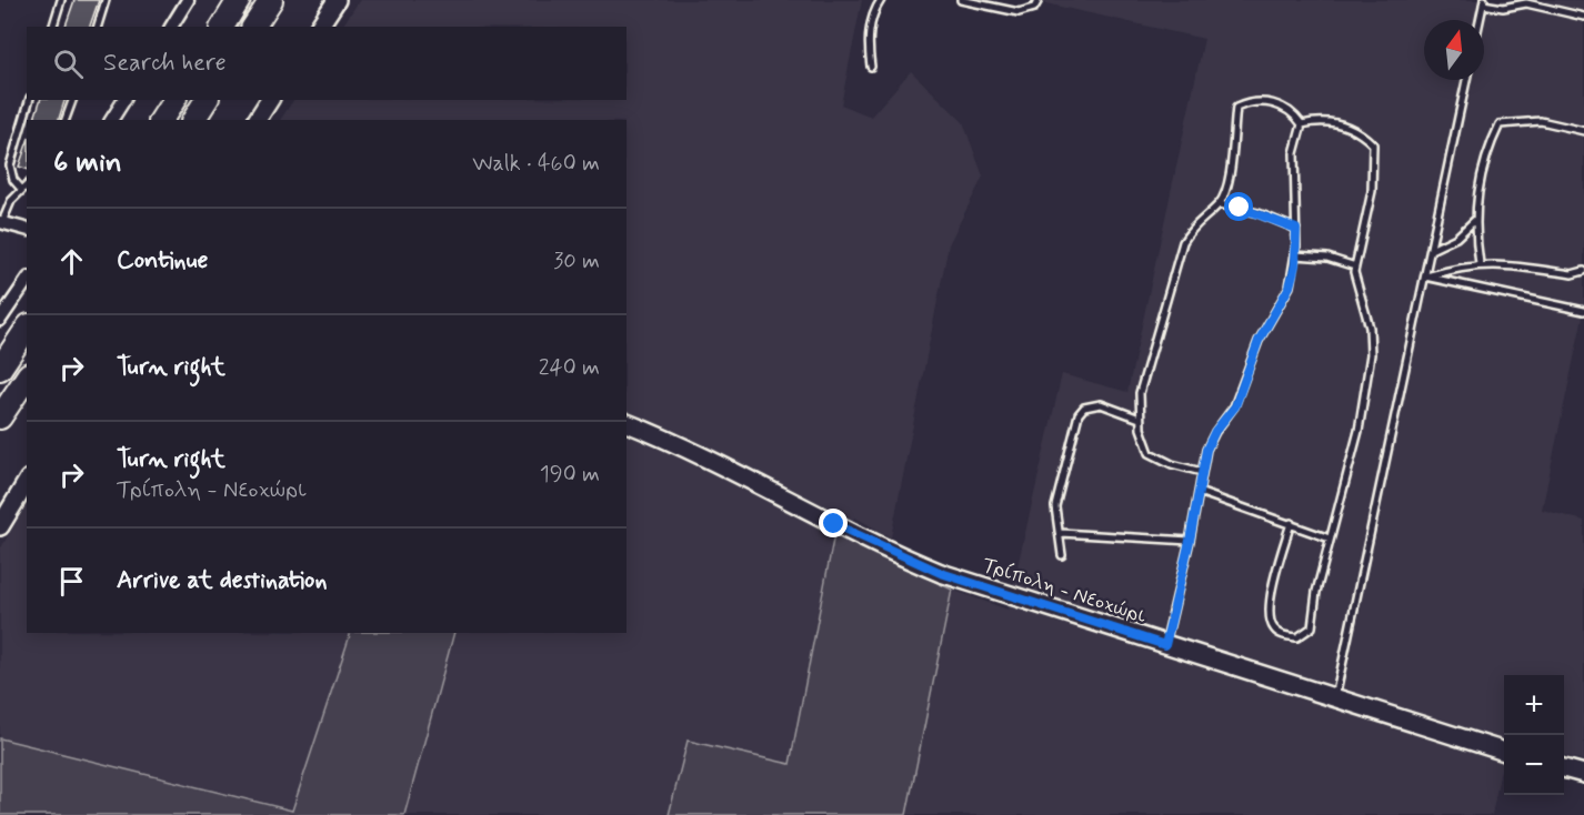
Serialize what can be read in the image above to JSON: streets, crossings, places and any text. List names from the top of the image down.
{
  "streets": {
    "main road": ["Τρίπολη - Νεοχώρι"]
  },
  "north": "top",
  "page": {
    "search": "Search here",
    "heading": ["6 min", "Walk · 460 m"],
    "list": [
      ["Continue", "30 m"],
      ["Turn right", "240 m"],
      ["Turn right", "Τρίπολη - Νεοχώρι", "190 m"],
      "Arrive at destination"
    ],
    "map_buttons": ["+", "−"]
  }
}
